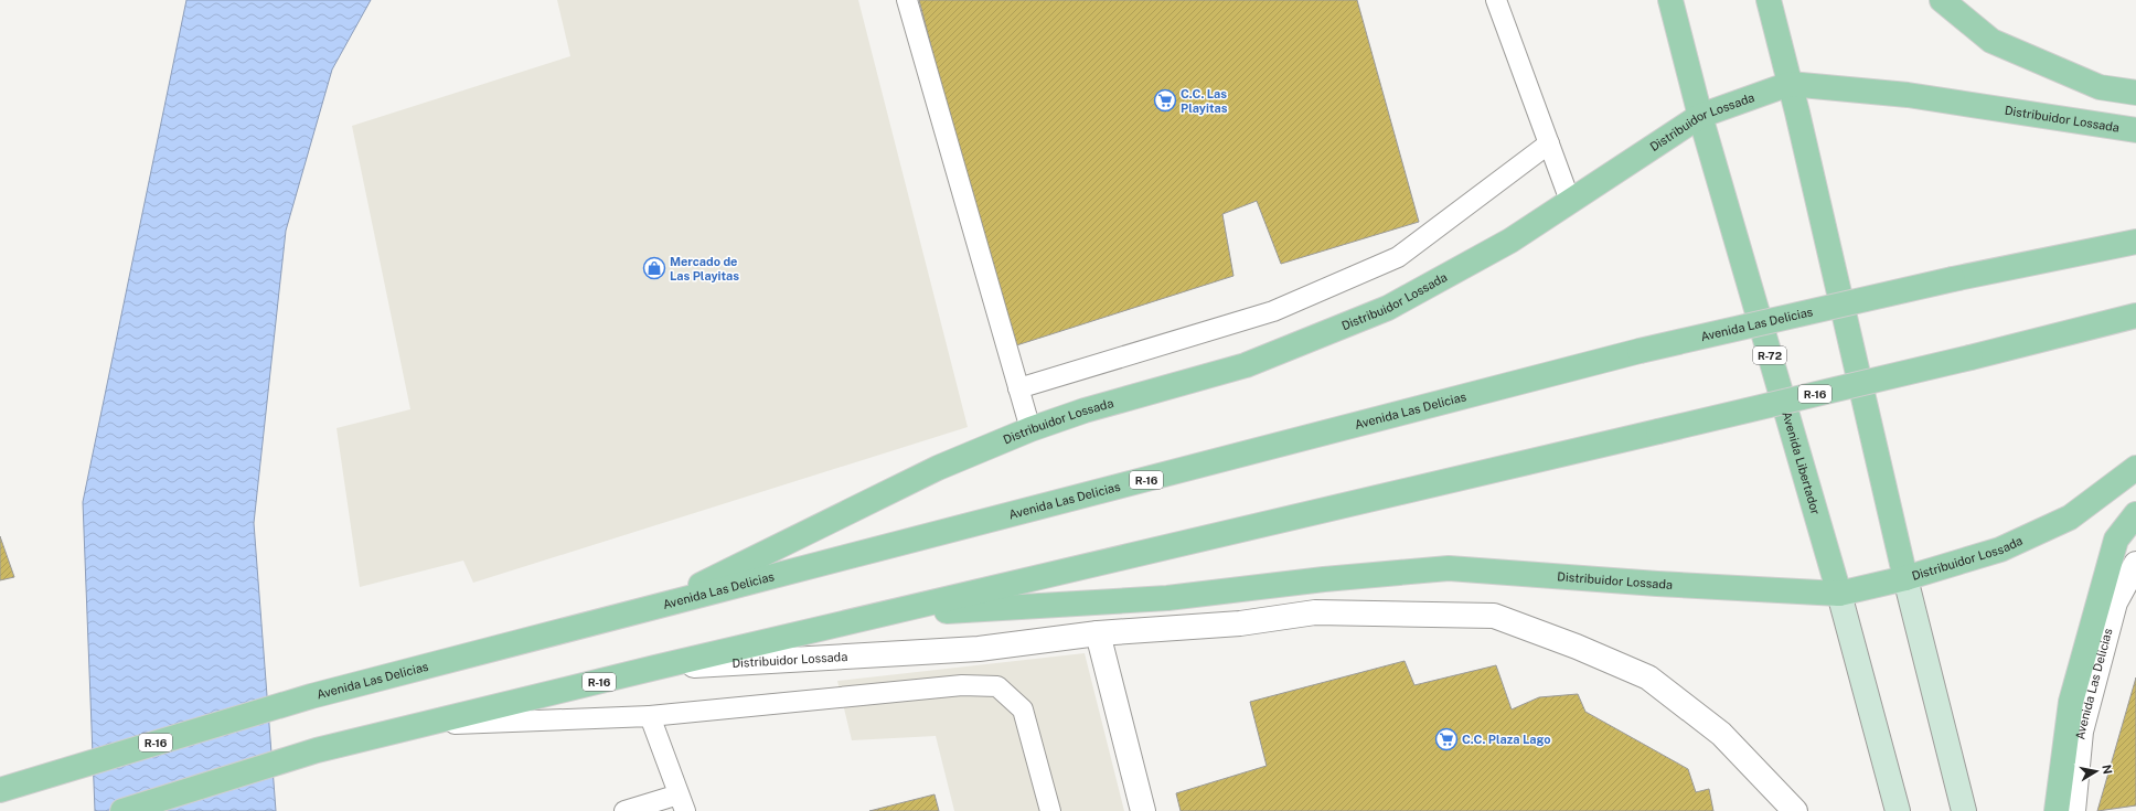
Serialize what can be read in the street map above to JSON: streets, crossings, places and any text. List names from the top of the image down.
{
  "streets": {
    "main road": [
      "Distribuidor Lossada",
      "Avenida Las Delicias",
      "R-72",
      "R-16",
      "Avenida Libertador"
    ]
  },
  "crossings": [
    ["Distribuidor Lossada", "Avenida Las Delicias"],
    ["Distribuidor Lossada", "R-72"],
    ["Distribuidor Lossada", "R-16"],
    ["Distribuidor Lossada", "Avenida Libertador"],
    ["R-72", "Avenida Libertador"]
  ],
  "places": {
    "supermarket": ["C.C. Las Playitas", "C.C. Plaza Lago"],
    "shop": ["Mercado de Las Playitas"]
  },
  "north": "right"
}
